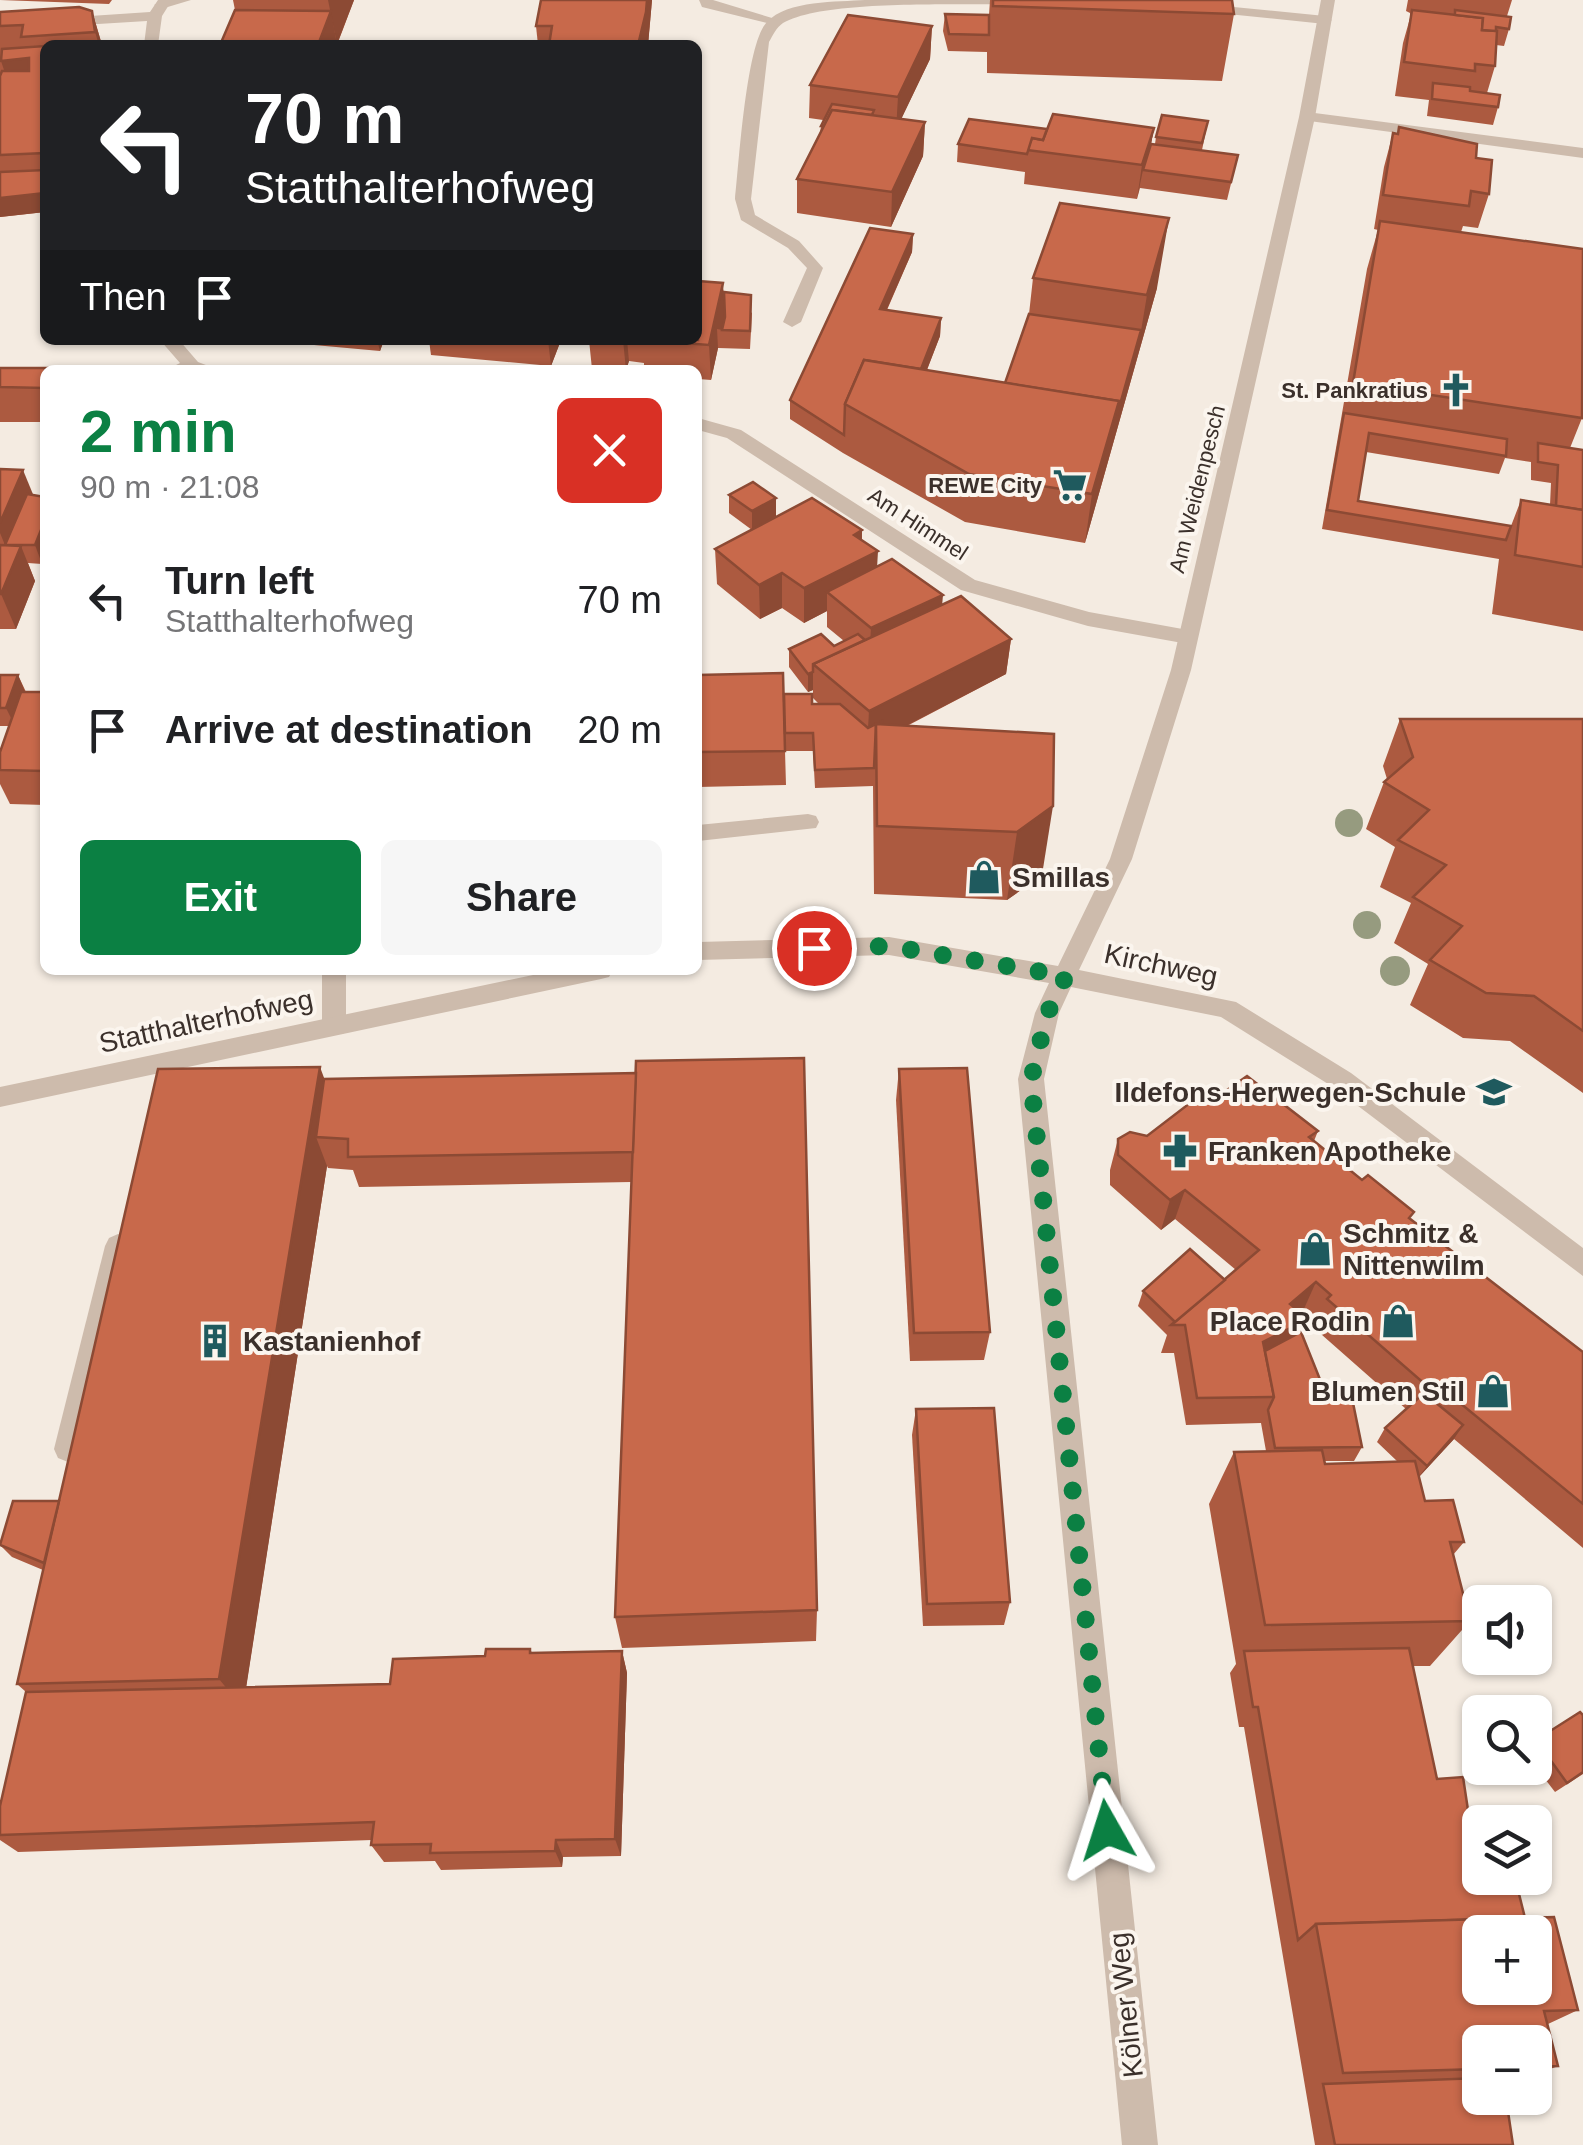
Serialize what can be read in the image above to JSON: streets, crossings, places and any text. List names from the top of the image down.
{
  "streets": {
    "street": [
      "Am Weidenpesch",
      "Am Himmel",
      "Kirchweg",
      "Statthalterhofweg",
      "Kölner Weg"
    ]
  },
  "crossings": [
    ["Am Weidenpesch", "Am Himmel"],
    ["Am Weidenpesch", "Kirchweg"],
    ["Am Weidenpesch", "Kölner Weg"],
    ["Kirchweg", "Kölner Weg"]
  ],
  "places": {
    "church": ["St. Pankratius"],
    "supermarket": ["REWE City"],
    "shop": [
      "Smillas",
      "Schmitz & Nittenwilm",
      "Place Rodin",
      "Blumen Stil"
    ],
    "school or university": ["Ildefons-Herwegen-Schule"],
    "pharmacy": ["Franken Apotheke"],
    "building": ["Kastanienhof"]
  },
  "page": {
    "turn": ["70 m", "Statthalterhofweg"],
    "then": "Then",
    "heading": ["2 min", "90 m · 21:08"],
    "list": [
      {
        "name": "Turn left",
        "note": "Statthalterhofweg",
        "value": "70 m"
      },
      {
        "name": "Arrive at destination",
        "value": "20 m"
      }
    ],
    "buttons": ["Exit", "Share"],
    "map_buttons": ["+", "−"]
  }
}
